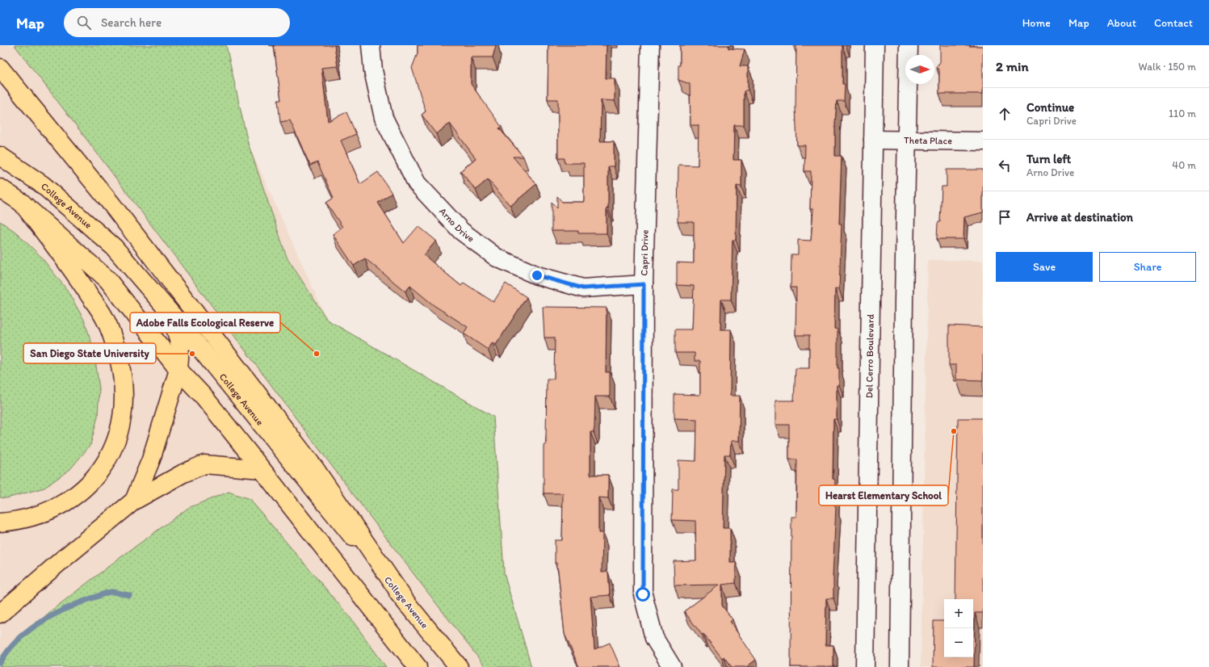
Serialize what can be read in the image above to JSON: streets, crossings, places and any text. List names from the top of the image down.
{
  "streets": {
    "main road": ["College Avenue"],
    "street": [
      "Theta Place",
      "Arno Drive",
      "Capri Drive",
      "Del Cerro Boulevard"
    ]
  },
  "crossings": [
    ["Theta Place", "Del Cerro Boulevard"],
    ["Arno Drive", "Capri Drive"]
  ],
  "places": ["San Diego State University", "Adobe Falls Ecological Reserve", "Hearst Elementary School"],
  "north": "right",
  "page": {
    "header": "Map",
    "search": "Search here",
    "nav": [
      "Home",
      "Map",
      "About",
      "Contact"
    ],
    "heading": ["2 min", "Walk · 150 m"],
    "list": [
      ["Continue", "Capri Drive", "110 m"],
      ["Turn left", "Arno Drive", "40 m"],
      "Arrive at destination"
    ],
    "buttons": ["Save", "Share"],
    "map_buttons": ["+", "−"]
  }
}
